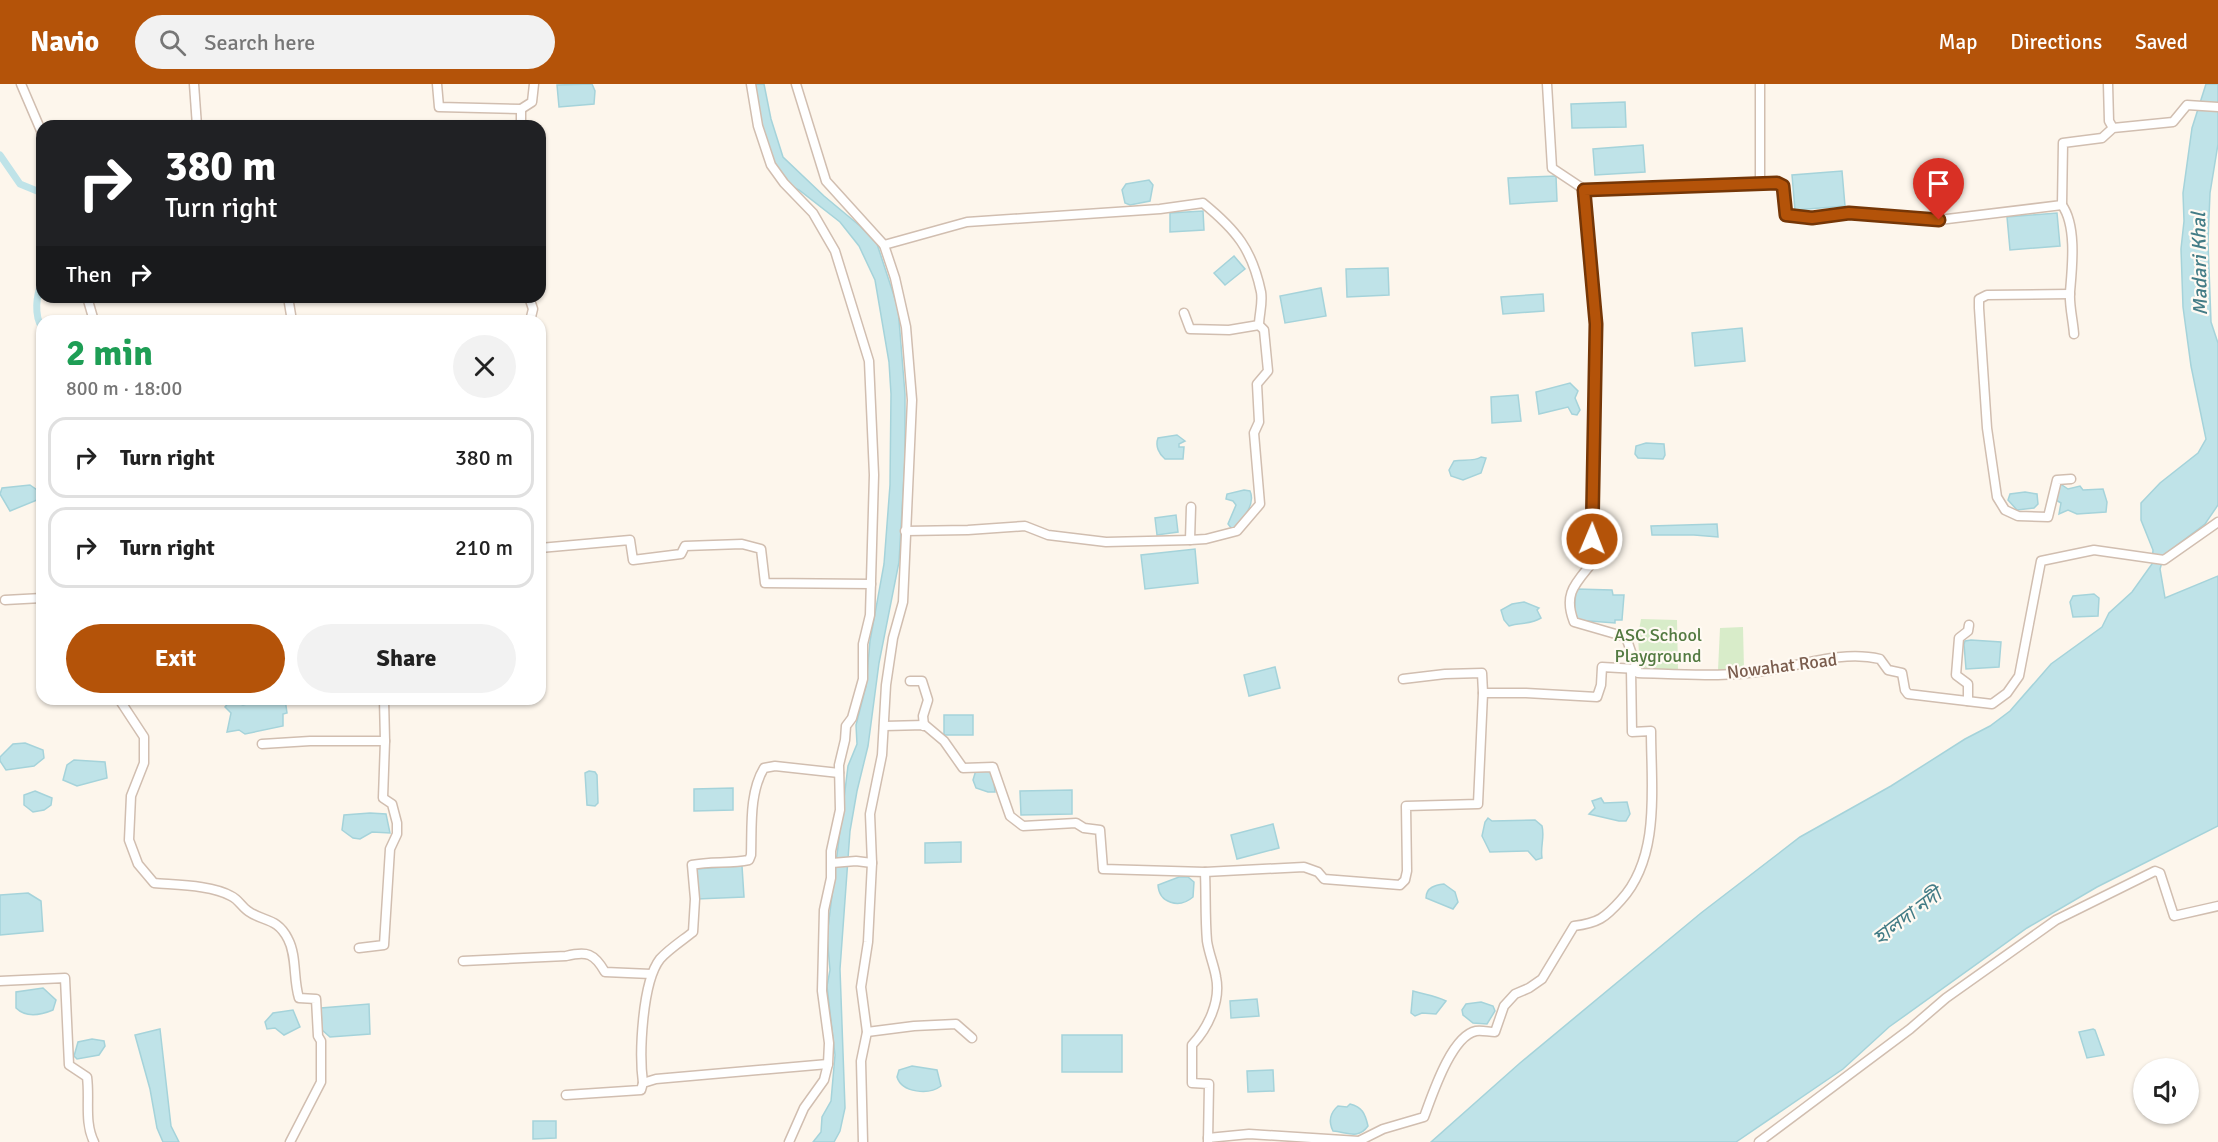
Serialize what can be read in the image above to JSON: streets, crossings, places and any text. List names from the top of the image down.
{
  "streets": {
    "street": ["Nowahat Road"]
  },
  "water": ["Madari Khal", "হালদা নদী"],
  "parks": ["ASC School Playground"],
  "page": {
    "header": "Navio",
    "search": "Search here",
    "nav": ["Map", "Directions", "Saved"],
    "turn": ["380 m", "Turn right"],
    "then": "Then",
    "heading": ["2 min", "800 m · 18:00"],
    "list": [
      {
        "name": "Turn right",
        "value": "380 m"
      },
      {
        "name": "Turn right",
        "value": "210 m"
      }
    ],
    "buttons": ["Exit", "Share"]
  }
}
